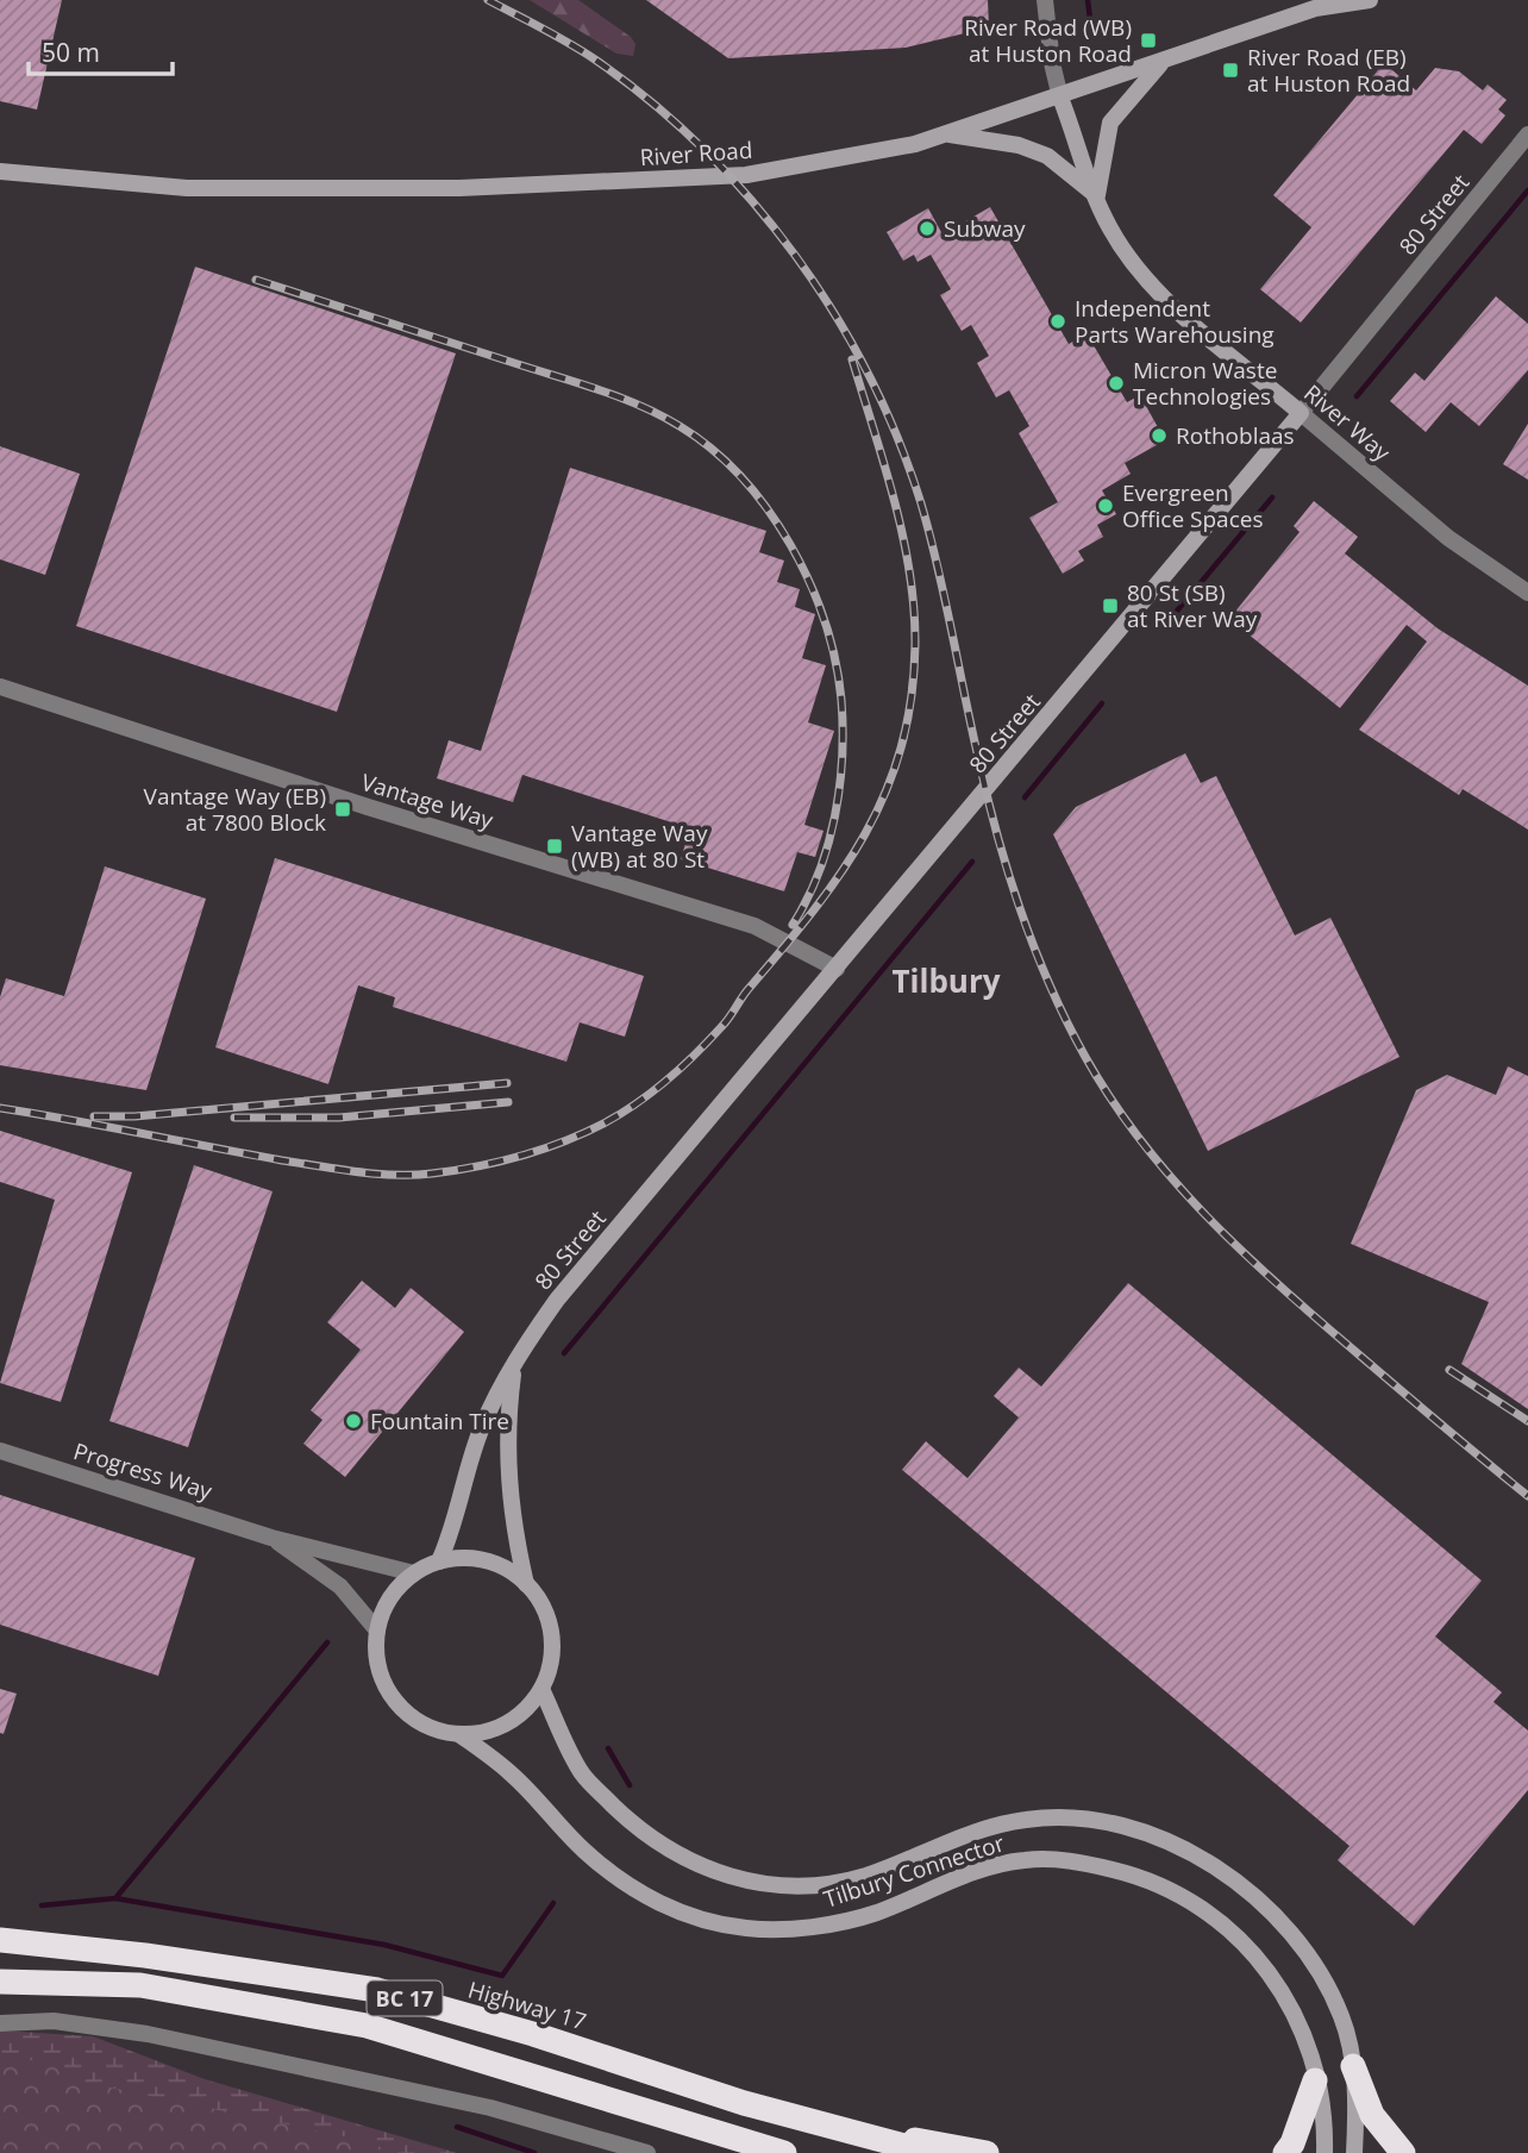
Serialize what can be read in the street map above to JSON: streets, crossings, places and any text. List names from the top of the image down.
{
  "streets": {
    "highway": ["BC 17", "Highway 17"],
    "street": [
      "River Road",
      "80 Street",
      "River Way",
      "Vantage Way",
      "Progress Way",
      "Tilbury Connector"
    ]
  },
  "crossings": [
    ["River Road", "River Way"],
    ["80 Street", "River Way"],
    ["80 Street", "Vantage Way"],
    ["80 Street", "Progress Way"],
    ["80 Street", "Tilbury Connector"],
    ["Progress Way", "Tilbury Connector"]
  ],
  "districts": ["Tilbury"],
  "places": {
    "transit": [
      "River Road (WB) at Huston Road",
      "River Road (EB) at Huston Road",
      "80 St (SB) at River Way",
      "Vantage Way (EB) at 7800 Block",
      "Vantage Way (WB) at 80 St"
    ],
    "other": [
      "Subway",
      "Independent Parts Warehousing",
      "Micron Waste Technologies",
      "Rothoblaas",
      "Evergreen Office Spaces",
      "Fountain Tire"
    ]
  },
  "scale_bar": "50 m"
}
